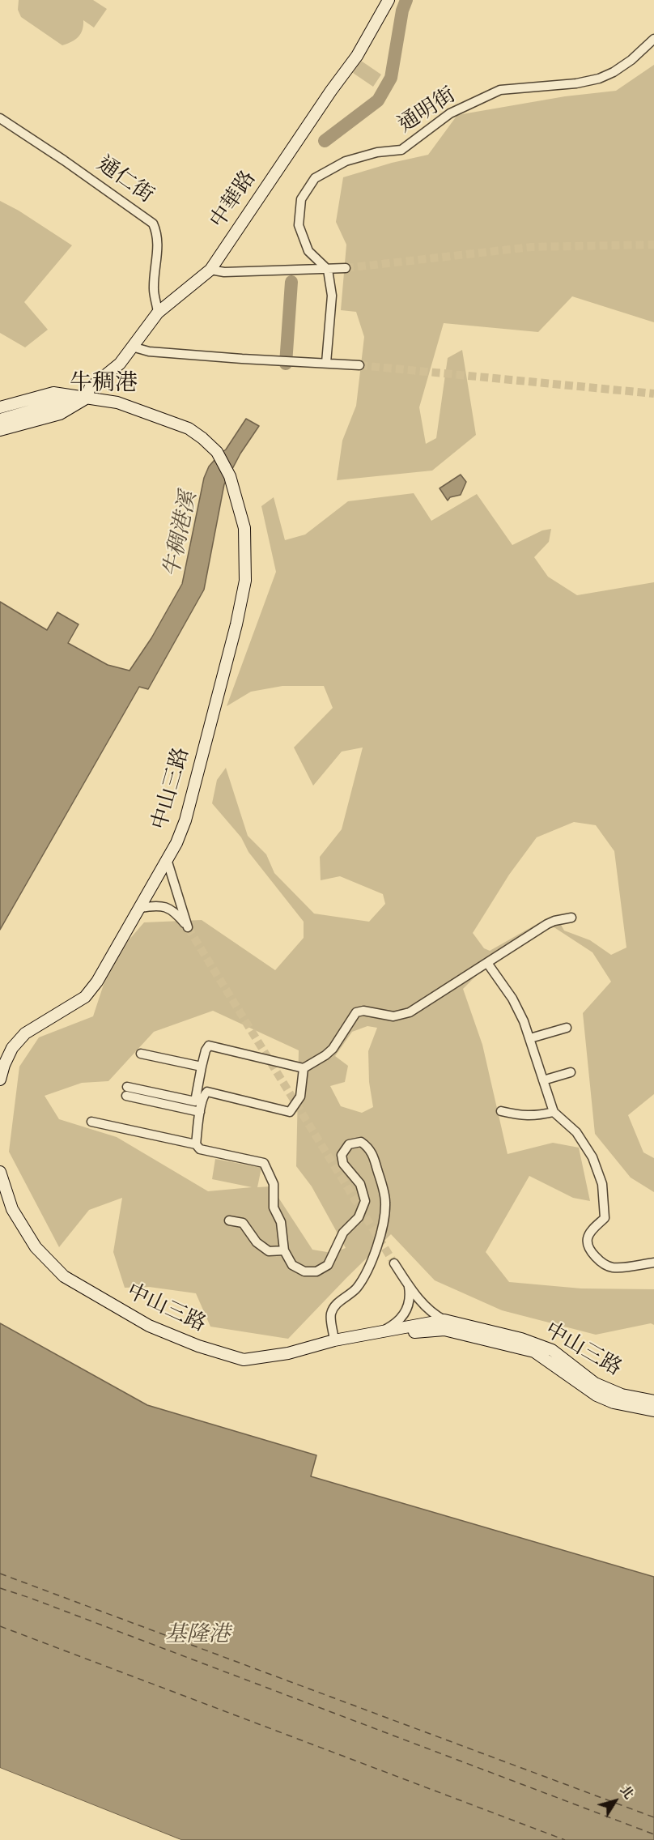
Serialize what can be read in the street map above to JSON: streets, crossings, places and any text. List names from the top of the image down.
{
  "streets": {
    "street": [
      "通明街",
      "通仁街",
      "中華路",
      "中山三路"
    ]
  },
  "crossings": [
    ["通仁街", "中華路"],
    ["中華路", "中山三路"]
  ],
  "districts": ["牛稠港"],
  "water": ["牛稠港溪", "基隆港"],
  "north": "top right"
}
